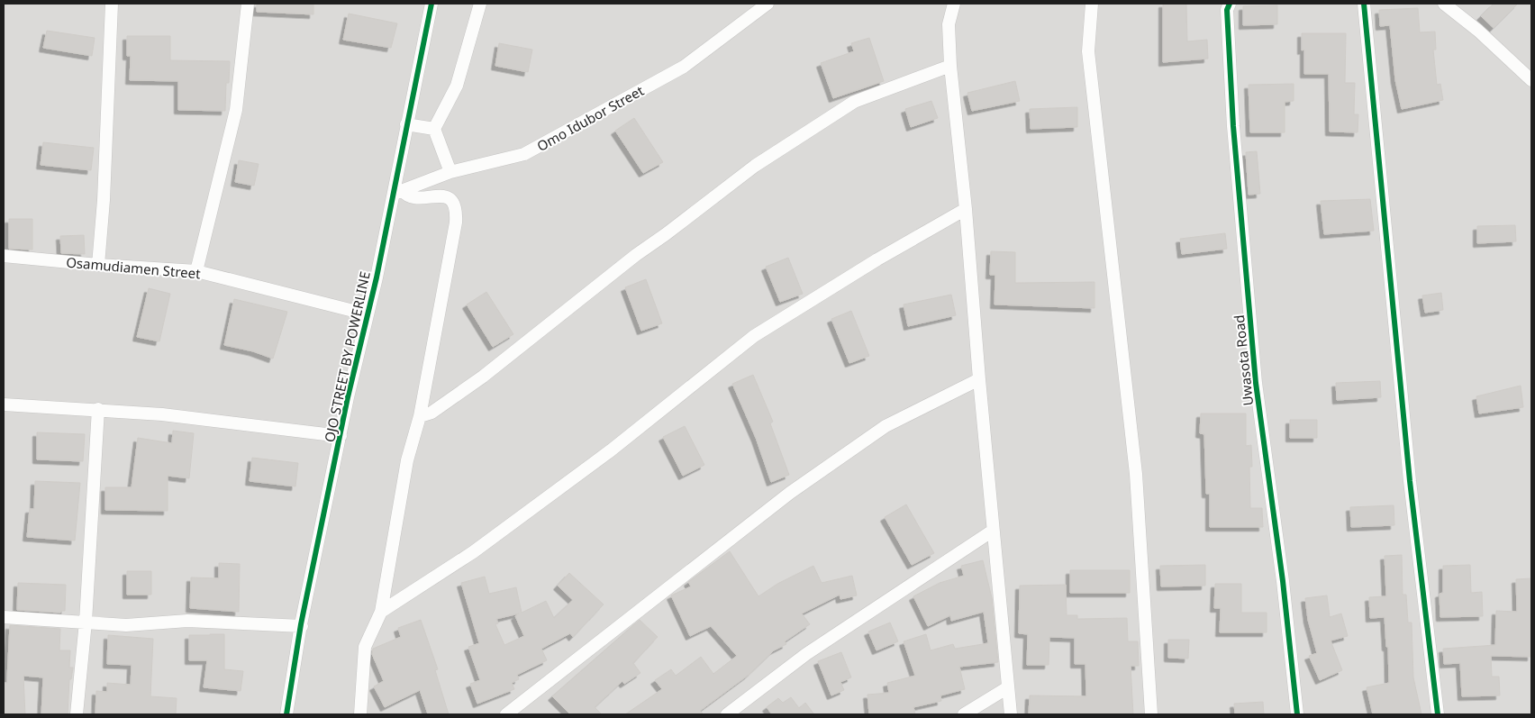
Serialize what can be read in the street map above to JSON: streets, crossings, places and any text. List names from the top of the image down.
{
  "streets": {
    "street": [
      "Omo Idubor Street",
      "Osamudiamen Street",
      "OJO STREET BY POWERLINE",
      "Uwasota Road"
    ]
  },
  "crossings": [
    ["Omo Idubor Street", "OJO STREET BY POWERLINE"],
    ["Osamudiamen Street", "OJO STREET BY POWERLINE"]
  ]
}
